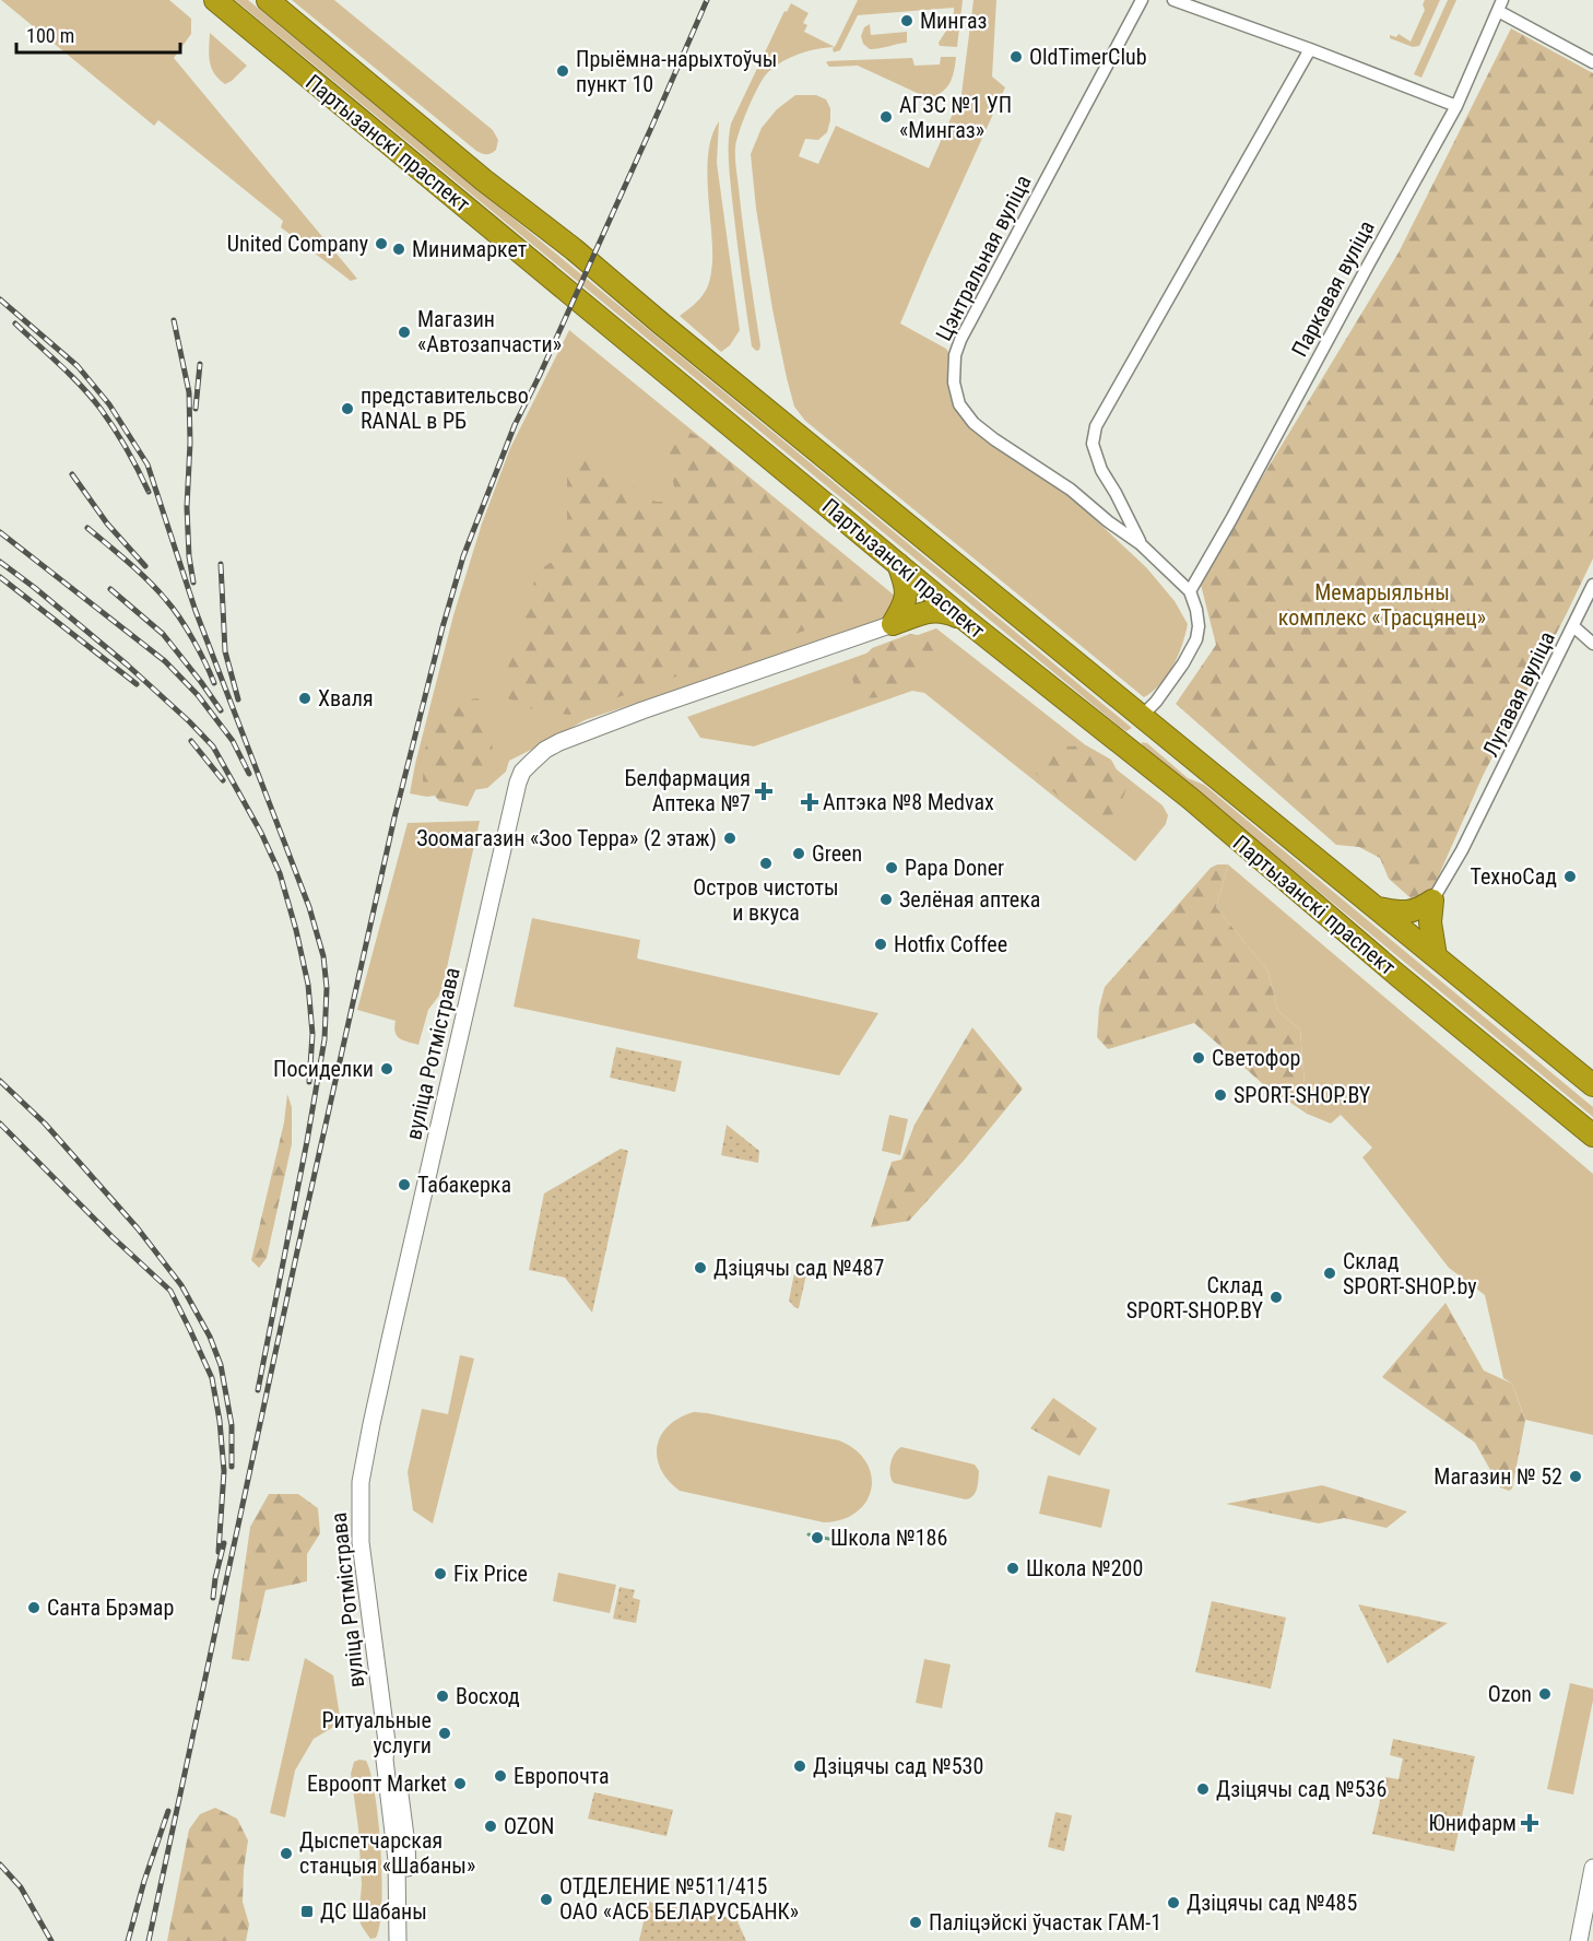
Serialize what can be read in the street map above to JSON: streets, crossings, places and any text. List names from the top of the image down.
{
  "streets": {
    "highway": ["Партызанскі праспект"],
    "street": [
      "Цэнтральная вуліца",
      "Паркавая вуліца",
      "Лугавая вуліца",
      "вуліца Ротмістрава"
    ]
  },
  "crossings": [
    ["Цэнтральная вуліца", "Паркавая вуліца"]
  ],
  "parks": ["Мемарыяльны комплекс «Трасцянец»"],
  "places": {
    "other": [
      "Мингаз",
      "OldTimerClub",
      "Прыёмна-нарыхтоўчы пункт 10",
      "АГЗС №1 УП «Мингаз»",
      "United Company",
      "Минимаркет",
      "Магазин «Автозапчасти»",
      "представительсво RANAL в РБ",
      "Хваля",
      "Зоомагазин «Зоо Терра» (2 этаж)",
      "Green",
      "Остров чистоты и вкуса",
      "Papa Doner",
      "ТехноСад",
      "Зелёная аптека",
      "Hotfix Coffee",
      "Светофор",
      "Посиделки",
      "SPORT-SHOP.BY",
      "Табакерка",
      "Дзіцячы сад №487",
      "Склад SPORT-SHOP.by",
      "Склад SPORT-SHOP.BY",
      "Магазин № 52",
      "Школа №186",
      "Школа №200",
      "Fix Price",
      "Санта Брэмар",
      "Ozon",
      "Восход",
      "Ритуальные услуги",
      "Дзіцячы сад №530",
      "Европочта",
      "Евроопт Market",
      "Дзіцячы сад №536",
      "OZON",
      "Дыспетчарская станцыя «Шабаны»",
      "ОТДЕЛЕНИЕ №511/415 ОАО «АСБ БЕЛАРУСБАНК»",
      "Дзіцячы сад №485",
      "Паліцэйскі ўчастак ГАМ-1"
    ],
    "health": ["Белфармация Аптека №7", "Аптэка №8 Medvax", "Юнифарм"],
    "transit": ["ДС Шабаны"]
  },
  "scale_bar": "100 m"
}
